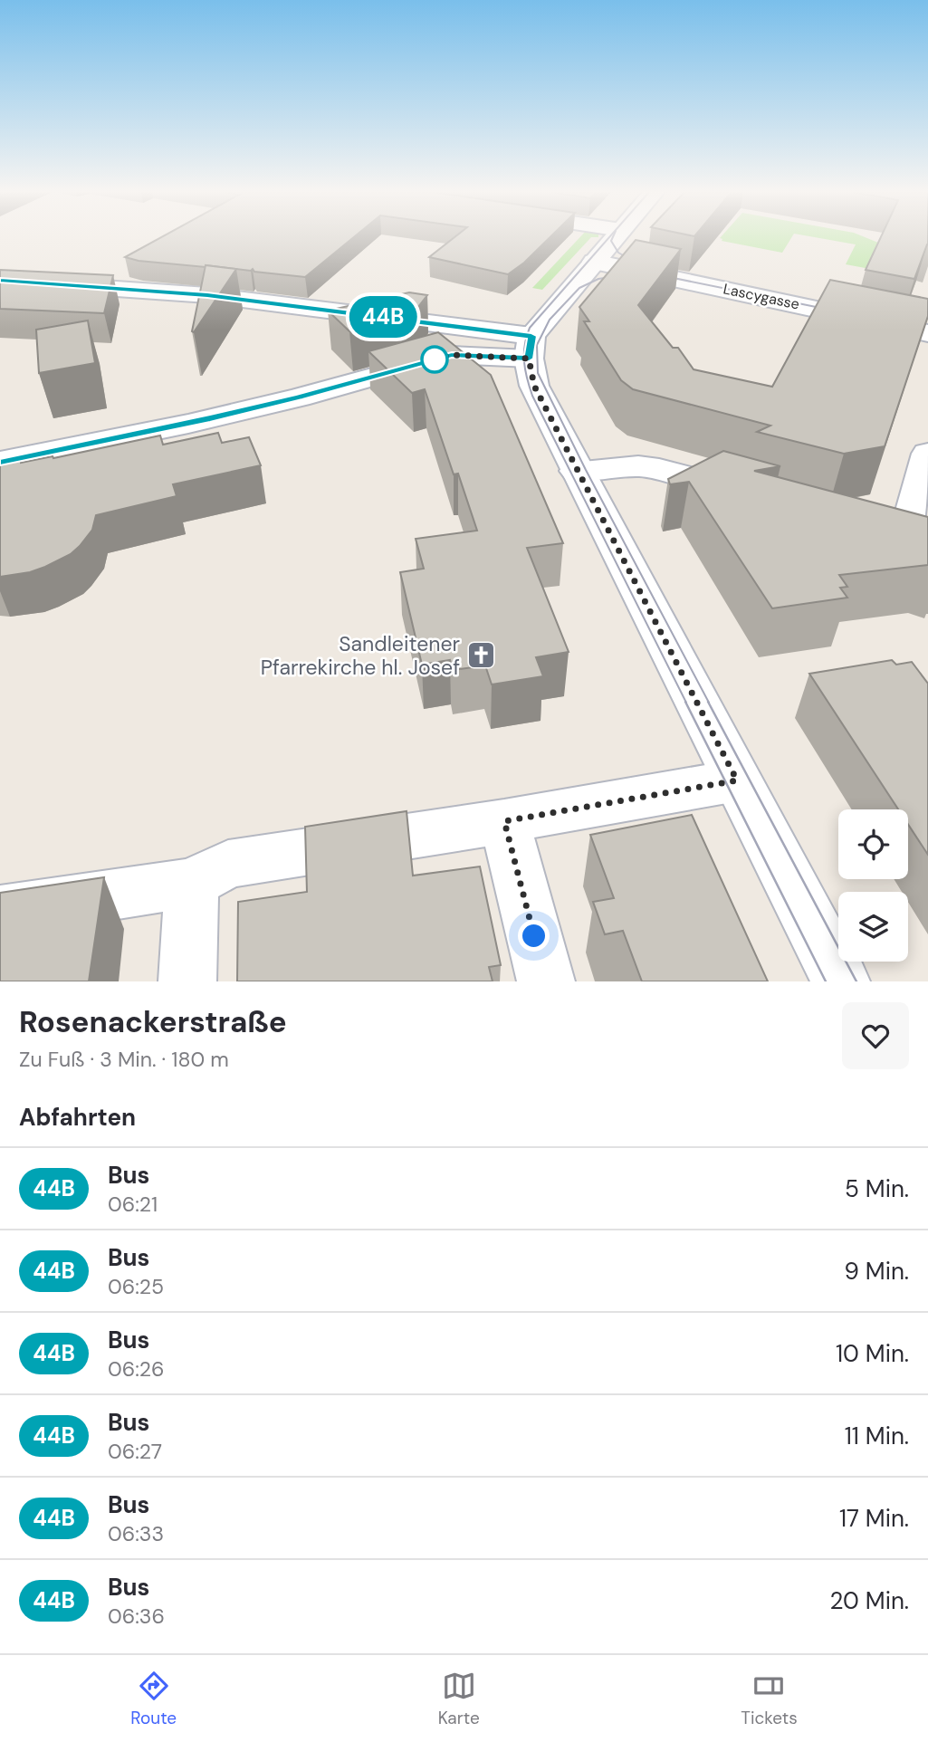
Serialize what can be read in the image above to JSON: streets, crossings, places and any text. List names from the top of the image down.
{
  "streets": {
    "street": ["Lascygasse"]
  },
  "places": {
    "church": ["Sandleitener Pfarrekirche hl. Josef"]
  },
  "lines": ["bus line 44B"],
  "page": {
    "on_map": "44B",
    "heading": [
      ["Rosenackerstraße", "Zu Fuß · 3 Min. · 180 m"],
      "Abfahrten"
    ],
    "list": [
      {
        "mark": "44B",
        "name": "Bus",
        "note": "06:21",
        "value": "5 Min."
      },
      {
        "mark": "44B",
        "name": "Bus",
        "note": "06:25",
        "value": "9 Min."
      },
      {
        "mark": "44B",
        "name": "Bus",
        "note": "06:26",
        "value": "10 Min."
      },
      {
        "mark": "44B",
        "name": "Bus",
        "note": "06:27",
        "value": "11 Min."
      },
      {
        "mark": "44B",
        "name": "Bus",
        "note": "06:33",
        "value": "17 Min."
      },
      {
        "mark": "44B",
        "name": "Bus",
        "note": "06:36",
        "value": "20 Min."
      }
    ],
    "tabs": ["Route", "Karte", "Tickets"]
  }
}
